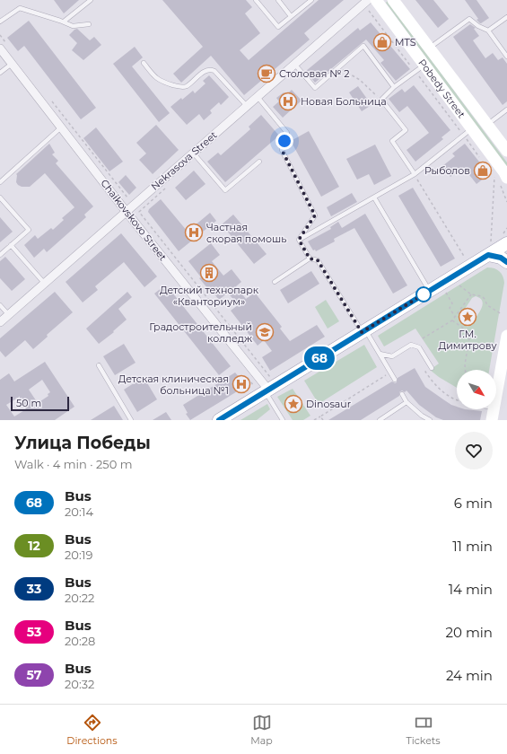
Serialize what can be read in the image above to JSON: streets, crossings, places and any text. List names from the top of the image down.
{
  "streets": {
    "main road": ["Pobedy Street"],
    "street": ["Nekrasova Street", "Chaikovskovo Street"]
  },
  "crossings": [
    ["Nekrasova Street", "Chaikovskovo Street"]
  ],
  "places": {
    "shop": ["MTS", "Рыболов"],
    "cafe": ["Столовая № 2"],
    "hospital": ["Новая Больница", "Частная скорая помошь", "Детская клиническая больница №1"],
    "building": ["Детский технопарк «Кванториум»"],
    "place": ["Г.М. Димитрову", "Dinosaur"],
    "school or university": ["Градостроительный колледж"]
  },
  "lines": ["bus line 68"],
  "scale_bar": "50 m",
  "north": "bottom right",
  "page": {
    "on_map": "68",
    "scale": "50 m",
    "heading": ["Улица Победы", "Walk · 4 min · 250 m"],
    "list": [
      {
        "mark": "68",
        "name": "Bus",
        "note": "20:14",
        "value": "6 min"
      },
      {
        "mark": "12",
        "name": "Bus",
        "note": "20:19",
        "value": "11 min"
      },
      {
        "mark": "33",
        "name": "Bus",
        "note": "20:22",
        "value": "14 min"
      },
      {
        "mark": "53",
        "name": "Bus",
        "note": "20:28",
        "value": "20 min"
      },
      {
        "mark": "57",
        "name": "Bus",
        "note": "20:32",
        "value": "24 min"
      }
    ],
    "tabs": ["Directions", "Map", "Tickets"]
  }
}
